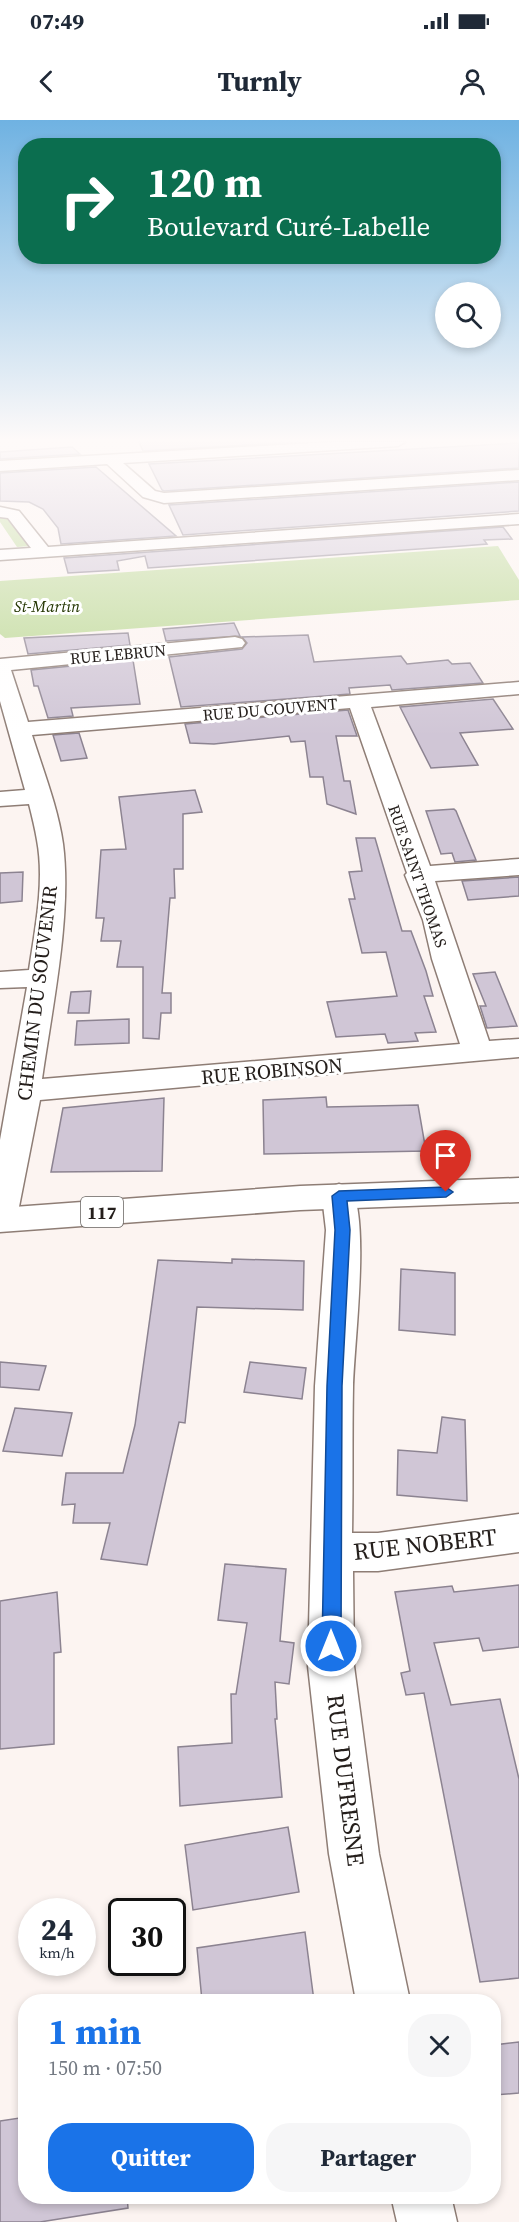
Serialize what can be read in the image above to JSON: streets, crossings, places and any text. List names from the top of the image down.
{
  "streets": {
    "street": [
      "RUE LEBRUN",
      "RUE DU COUVENT",
      "RUE SAINT THOMAS",
      "CHEMIN DU SOUVENIR",
      "RUE ROBINSON",
      "117",
      "RUE NOBERT",
      "RUE DUFRESNE"
    ]
  },
  "crossings": [
    ["RUE LEBRUN", "CHEMIN DU SOUVENIR"],
    ["RUE DU COUVENT", "RUE SAINT THOMAS"],
    ["RUE DU COUVENT", "CHEMIN DU SOUVENIR"],
    ["RUE SAINT THOMAS", "RUE ROBINSON"],
    ["CHEMIN DU SOUVENIR", "RUE ROBINSON"],
    ["CHEMIN DU SOUVENIR", "117"],
    ["117", "RUE DUFRESNE"],
    ["RUE NOBERT", "RUE DUFRESNE"]
  ],
  "parks": ["St-Martin"],
  "page": {
    "status": "07:49",
    "header": "Turnly",
    "turn": ["120 m", "Boulevard Curé-Labelle"],
    "speed": "24 km/h",
    "limit": "30",
    "heading": ["1 min", "150 m · 07:50"],
    "buttons": ["Quitter", "Partager"]
  }
}
